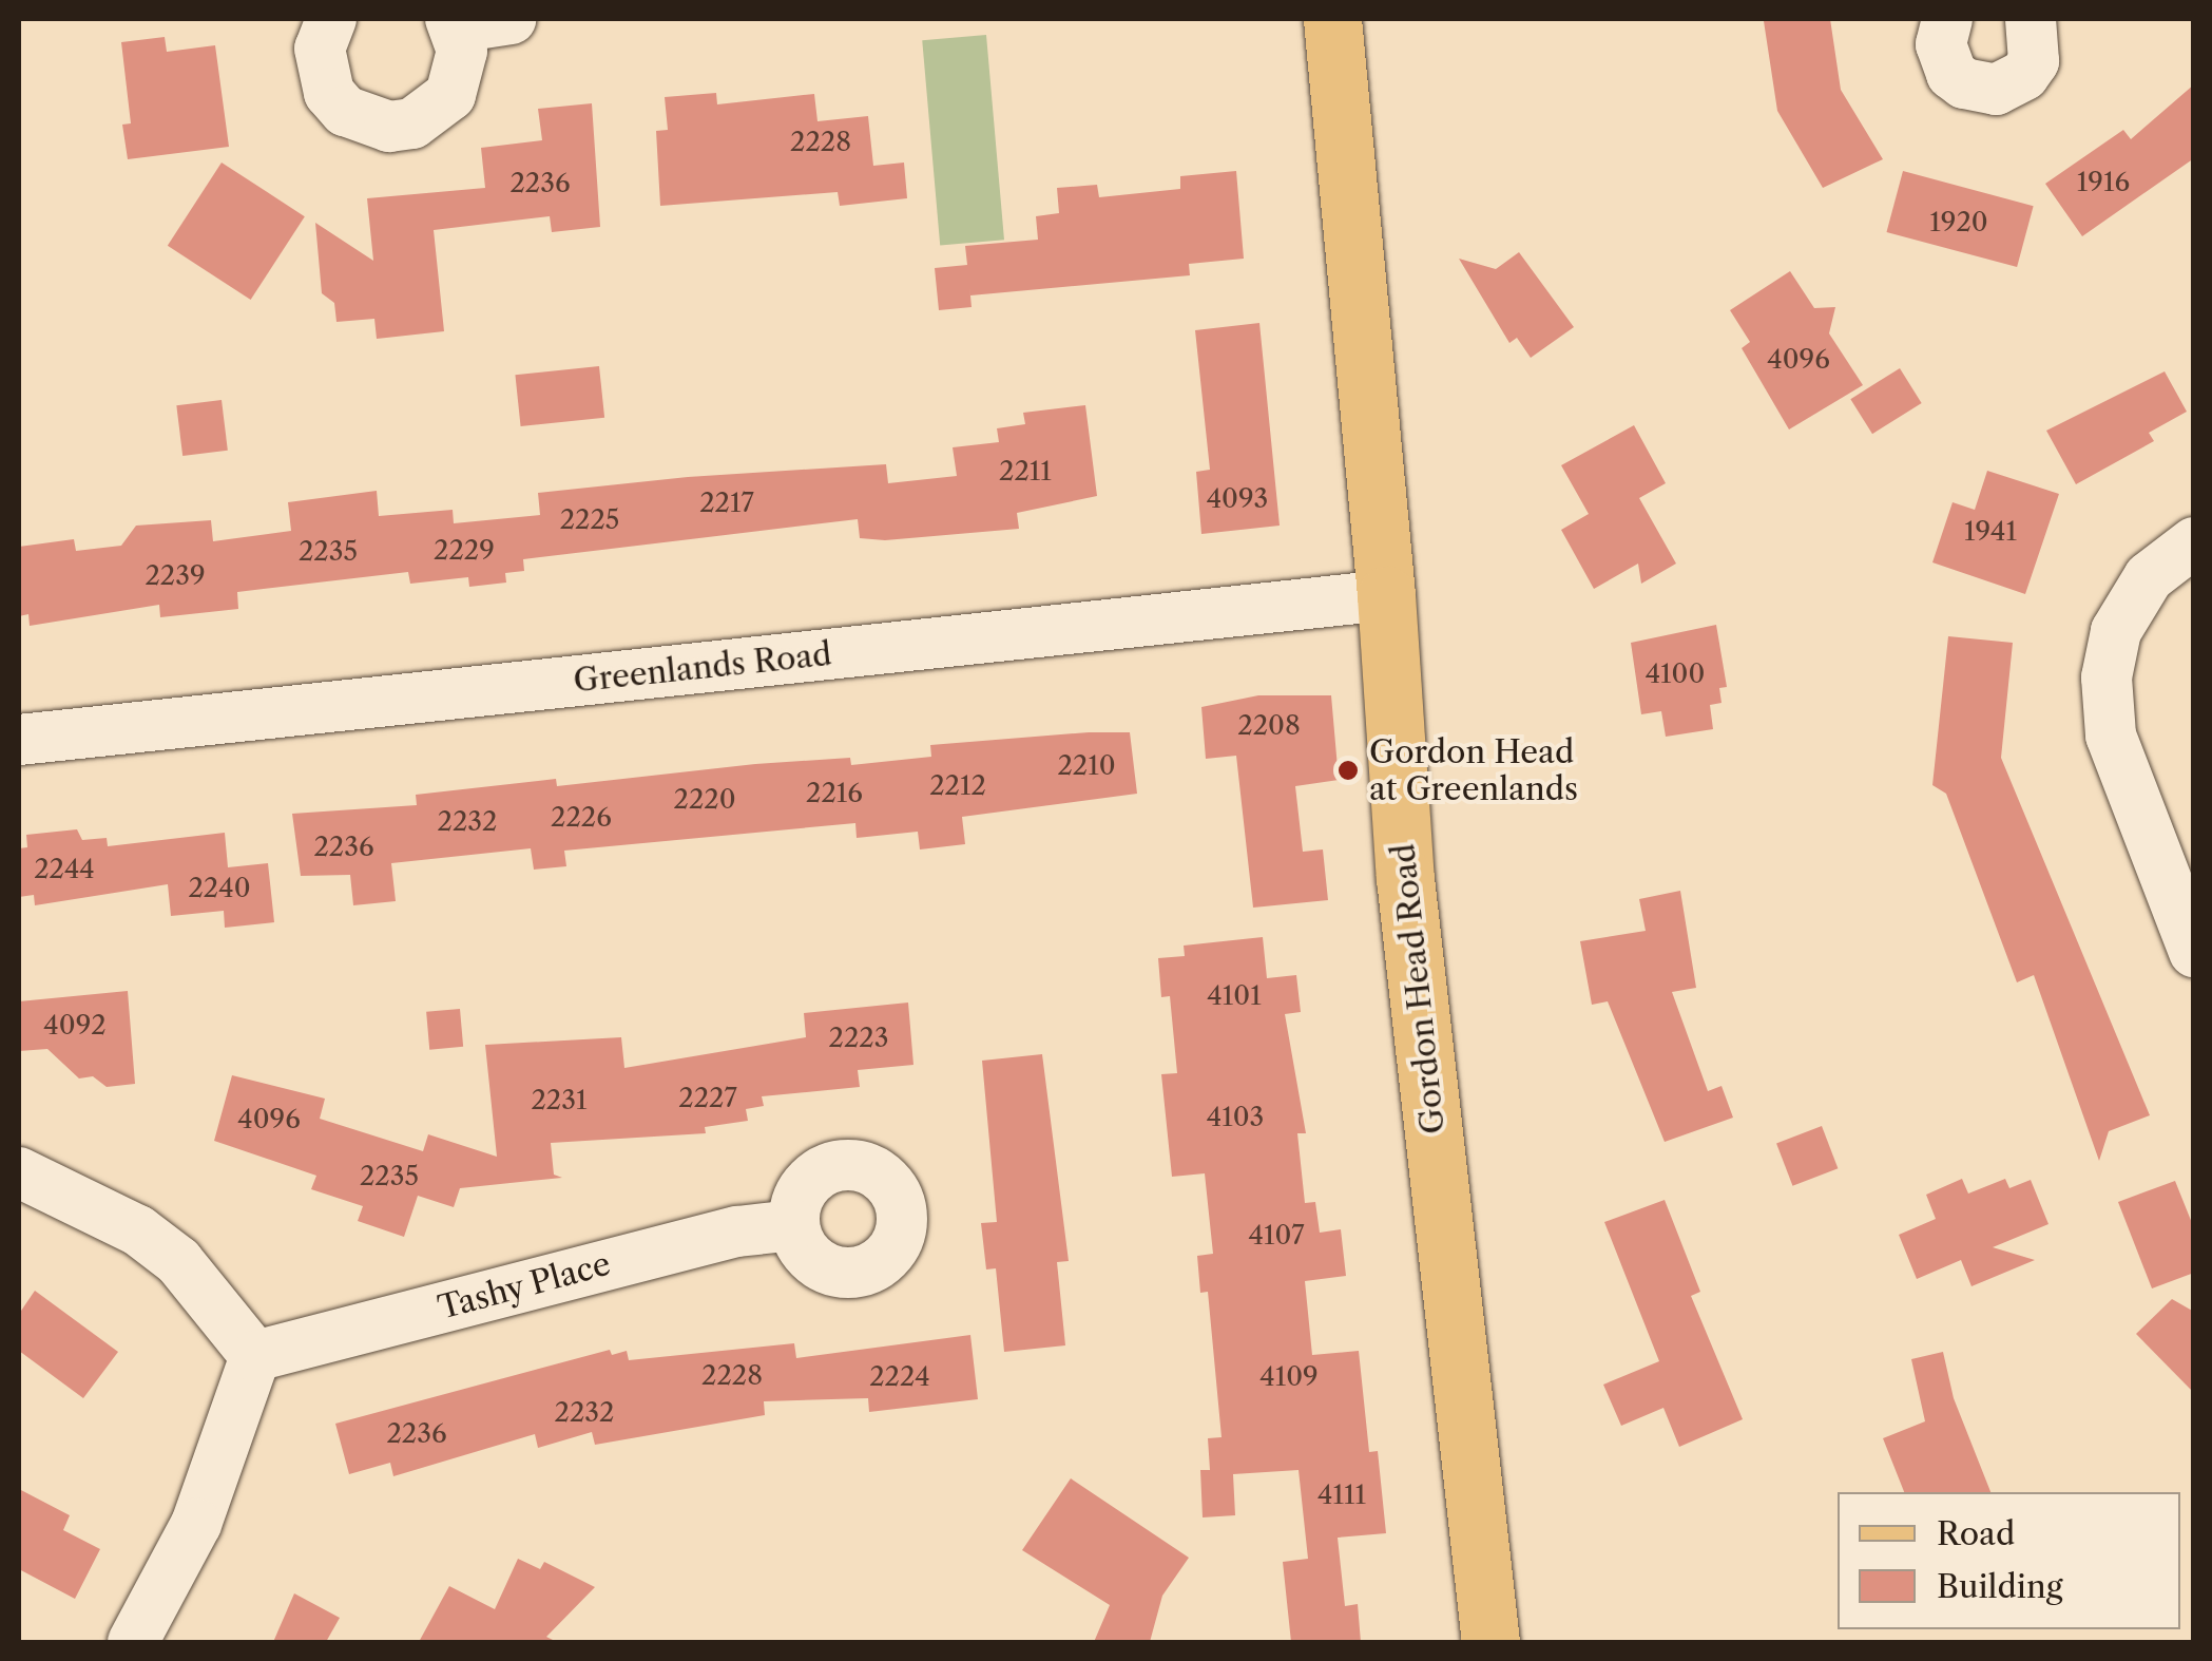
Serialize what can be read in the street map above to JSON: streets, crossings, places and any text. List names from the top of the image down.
{
  "streets": {
    "main road": ["Gordon Head Road"],
    "street": ["Greenlands Road", "Tashy Place"]
  },
  "crossings": [
    ["Greenlands Road", "Gordon Head Road"]
  ],
  "places": ["Gordon Head at Greenlands"],
  "house_numbers": [
    "2228",
    "1916",
    "2236",
    "1920",
    "4096",
    "2211",
    "4093",
    "2217",
    "2225",
    "1941",
    "2229",
    "2235",
    "2239",
    "4100",
    "2208",
    "2210",
    "2212",
    "2216",
    "2220",
    "2226",
    "2232",
    "2236",
    "2244",
    "2240",
    "4101",
    "4092",
    "2223",
    "2227",
    "2231",
    "4103",
    "4096",
    "2235",
    "4107",
    "2228",
    "2224",
    "4109",
    "2232",
    "2236",
    "4111"
  ],
  "legend": ["Road", "Building"]
}
